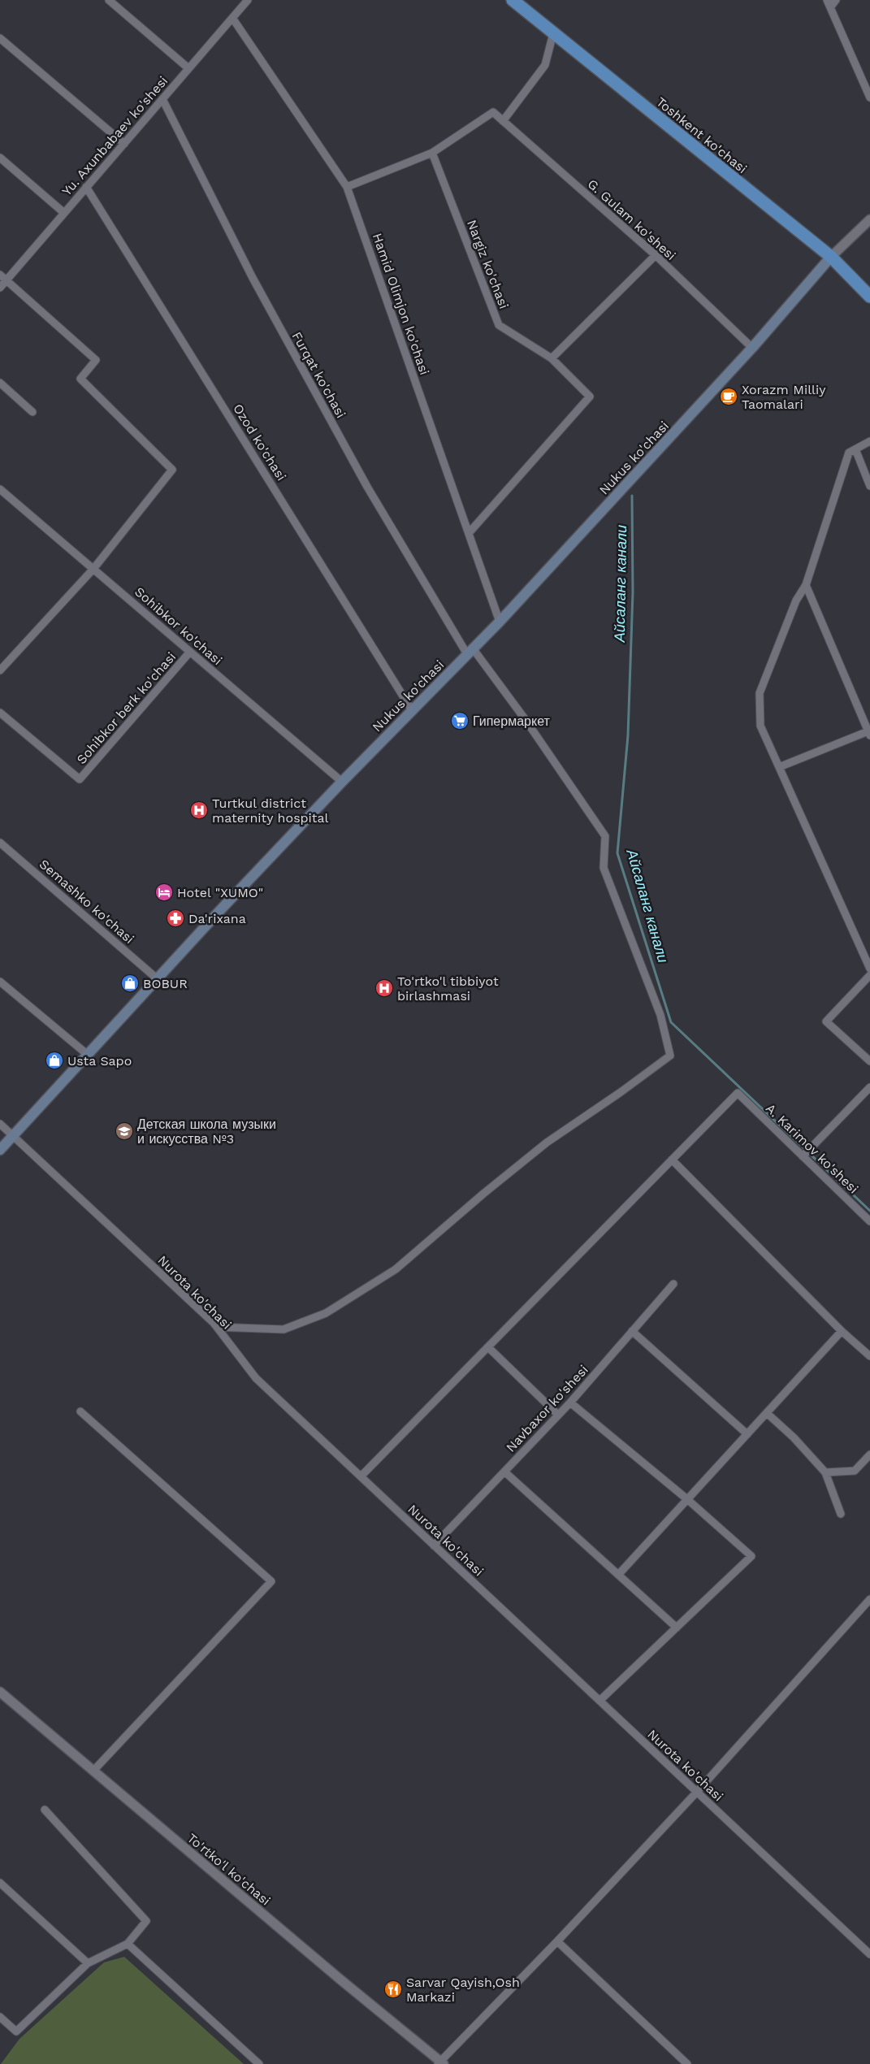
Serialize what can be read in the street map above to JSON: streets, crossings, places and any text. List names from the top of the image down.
{
  "streets": {
    "highway": ["Toshkent ko'chasi"],
    "main road": ["Nukus ko'chasi"],
    "street": [
      "Yu. Axunbabaev ko'shesi",
      "G. Gulam ko'shesi",
      "Nargiz ko'chasi",
      "Hamid Olimjon ko'chasi",
      "Furqat ko'chasi",
      "Ozod ko'chasi",
      "Sohibkor ko'chasi",
      "Sohibkor berk ko'chasi",
      "Semashko ko'chasi",
      "A. Karimov ko'shesi",
      "Nurota ko'chasi",
      "Navbaxor ko'shesi",
      "To'rtko'l ko'chasi"
    ]
  },
  "crossings": [
    ["Toshkent ko'chasi", "Nukus ko'chasi"],
    ["Yu. Axunbabaev ko'shesi", "Hamid Olimjon ko'chasi"],
    ["Yu. Axunbabaev ko'shesi", "Furqat ko'chasi"],
    ["Yu. Axunbabaev ko'shesi", "Ozod ko'chasi"],
    ["G. Gulam ko'shesi", "Nargiz ko'chasi"],
    ["G. Gulam ko'shesi", "Nukus ko'chasi"],
    ["Nargiz ko'chasi", "Hamid Olimjon ko'chasi"],
    ["Hamid Olimjon ko'chasi", "Nukus ko'chasi"],
    ["Furqat ko'chasi", "Nukus ko'chasi"],
    ["Furqat ko'chasi", "Nurota ko'chasi"],
    ["Ozod ko'chasi", "Nukus ko'chasi"],
    ["Nukus ko'chasi", "Sohibkor ko'chasi"],
    ["Nukus ko'chasi", "Semashko ko'chasi"],
    ["Nukus ko'chasi", "Nurota ko'chasi"],
    ["Sohibkor ko'chasi", "Sohibkor berk ko'chasi"],
    ["Nurota ko'chasi", "Navbaxor ko'shesi"]
  ],
  "water": ["Айсаланг канали"],
  "places": {
    "cafe": ["Xorazm Milliy Taomalari"],
    "supermarket": ["Гипермаркет"],
    "hospital": ["Turtkul district maternity hospital", "To'rtko'l tibbiyot birlashmasi"],
    "hotel": ["Hotel \"XUMO\""],
    "pharmacy": ["Da'rixana"],
    "shop": ["BOBUR", "Usta Sapo"],
    "school or university": ["Детская школа музыки и искусства №3"],
    "restaurant": ["Sarvar Qayish,Osh Markazi"]
  }
}
